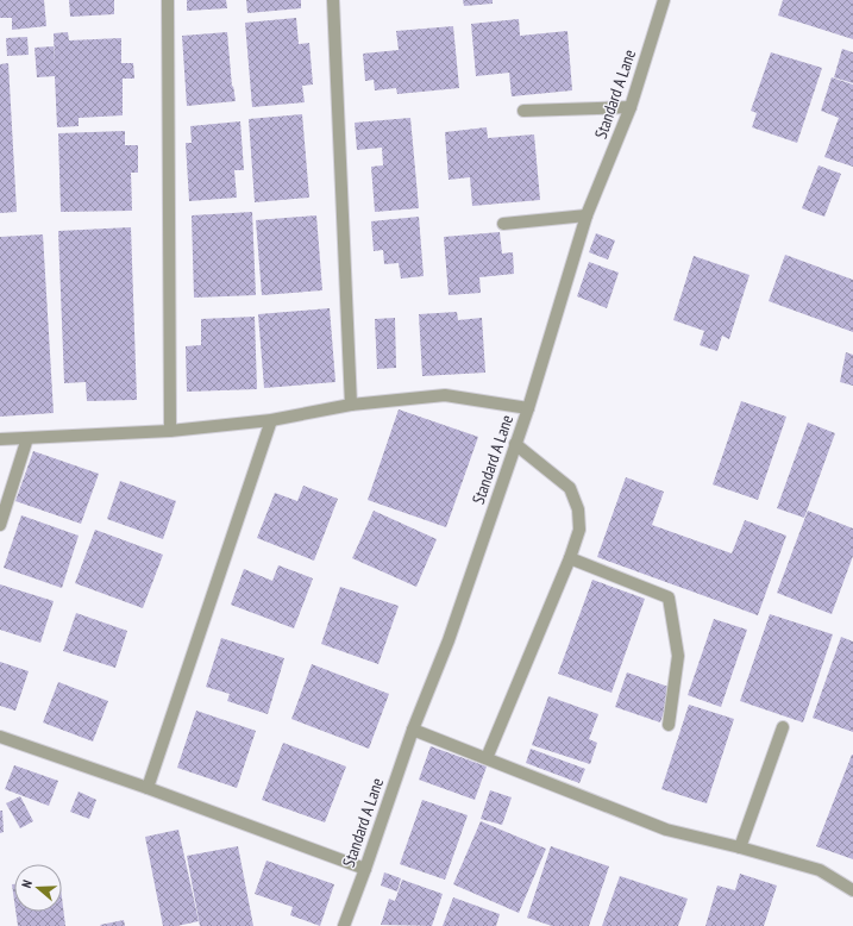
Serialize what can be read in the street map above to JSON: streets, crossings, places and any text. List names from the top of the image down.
{
  "streets": {
    "street": ["Standard A Lane"]
  },
  "north": "left"
}
